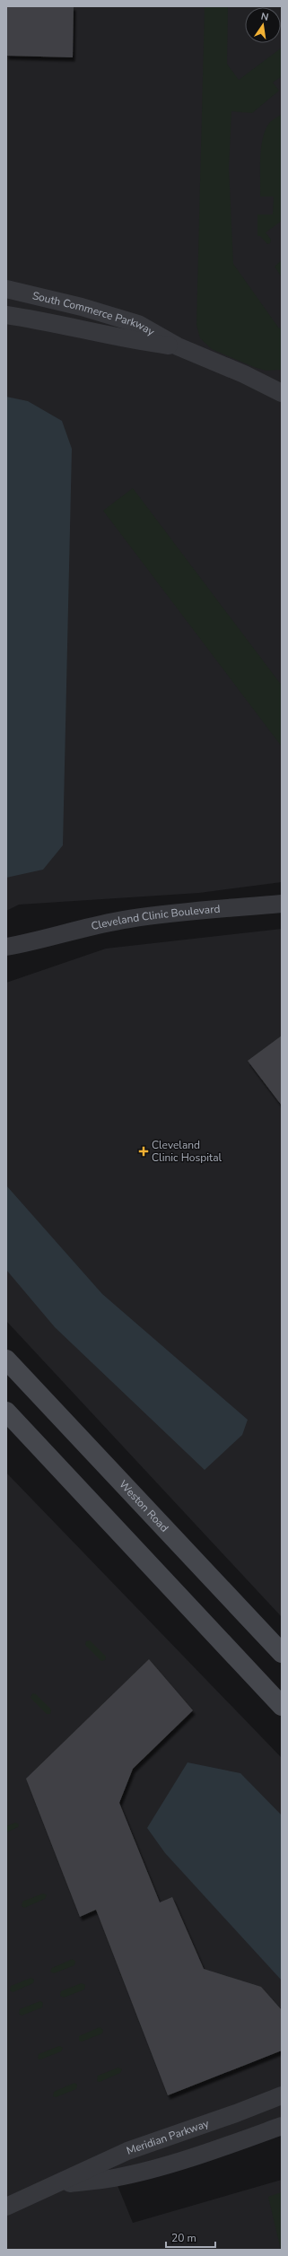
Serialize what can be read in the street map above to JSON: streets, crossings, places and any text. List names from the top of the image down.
{
  "streets": {
    "main road": ["Weston Road"],
    "street": ["South Commerce Parkway", "Cleveland Clinic Boulevard", "Meridian Parkway"]
  },
  "places": {
    "health": ["Cleveland Clinic Hospital"]
  },
  "scale_bar": "20 m",
  "north": "top"
}
